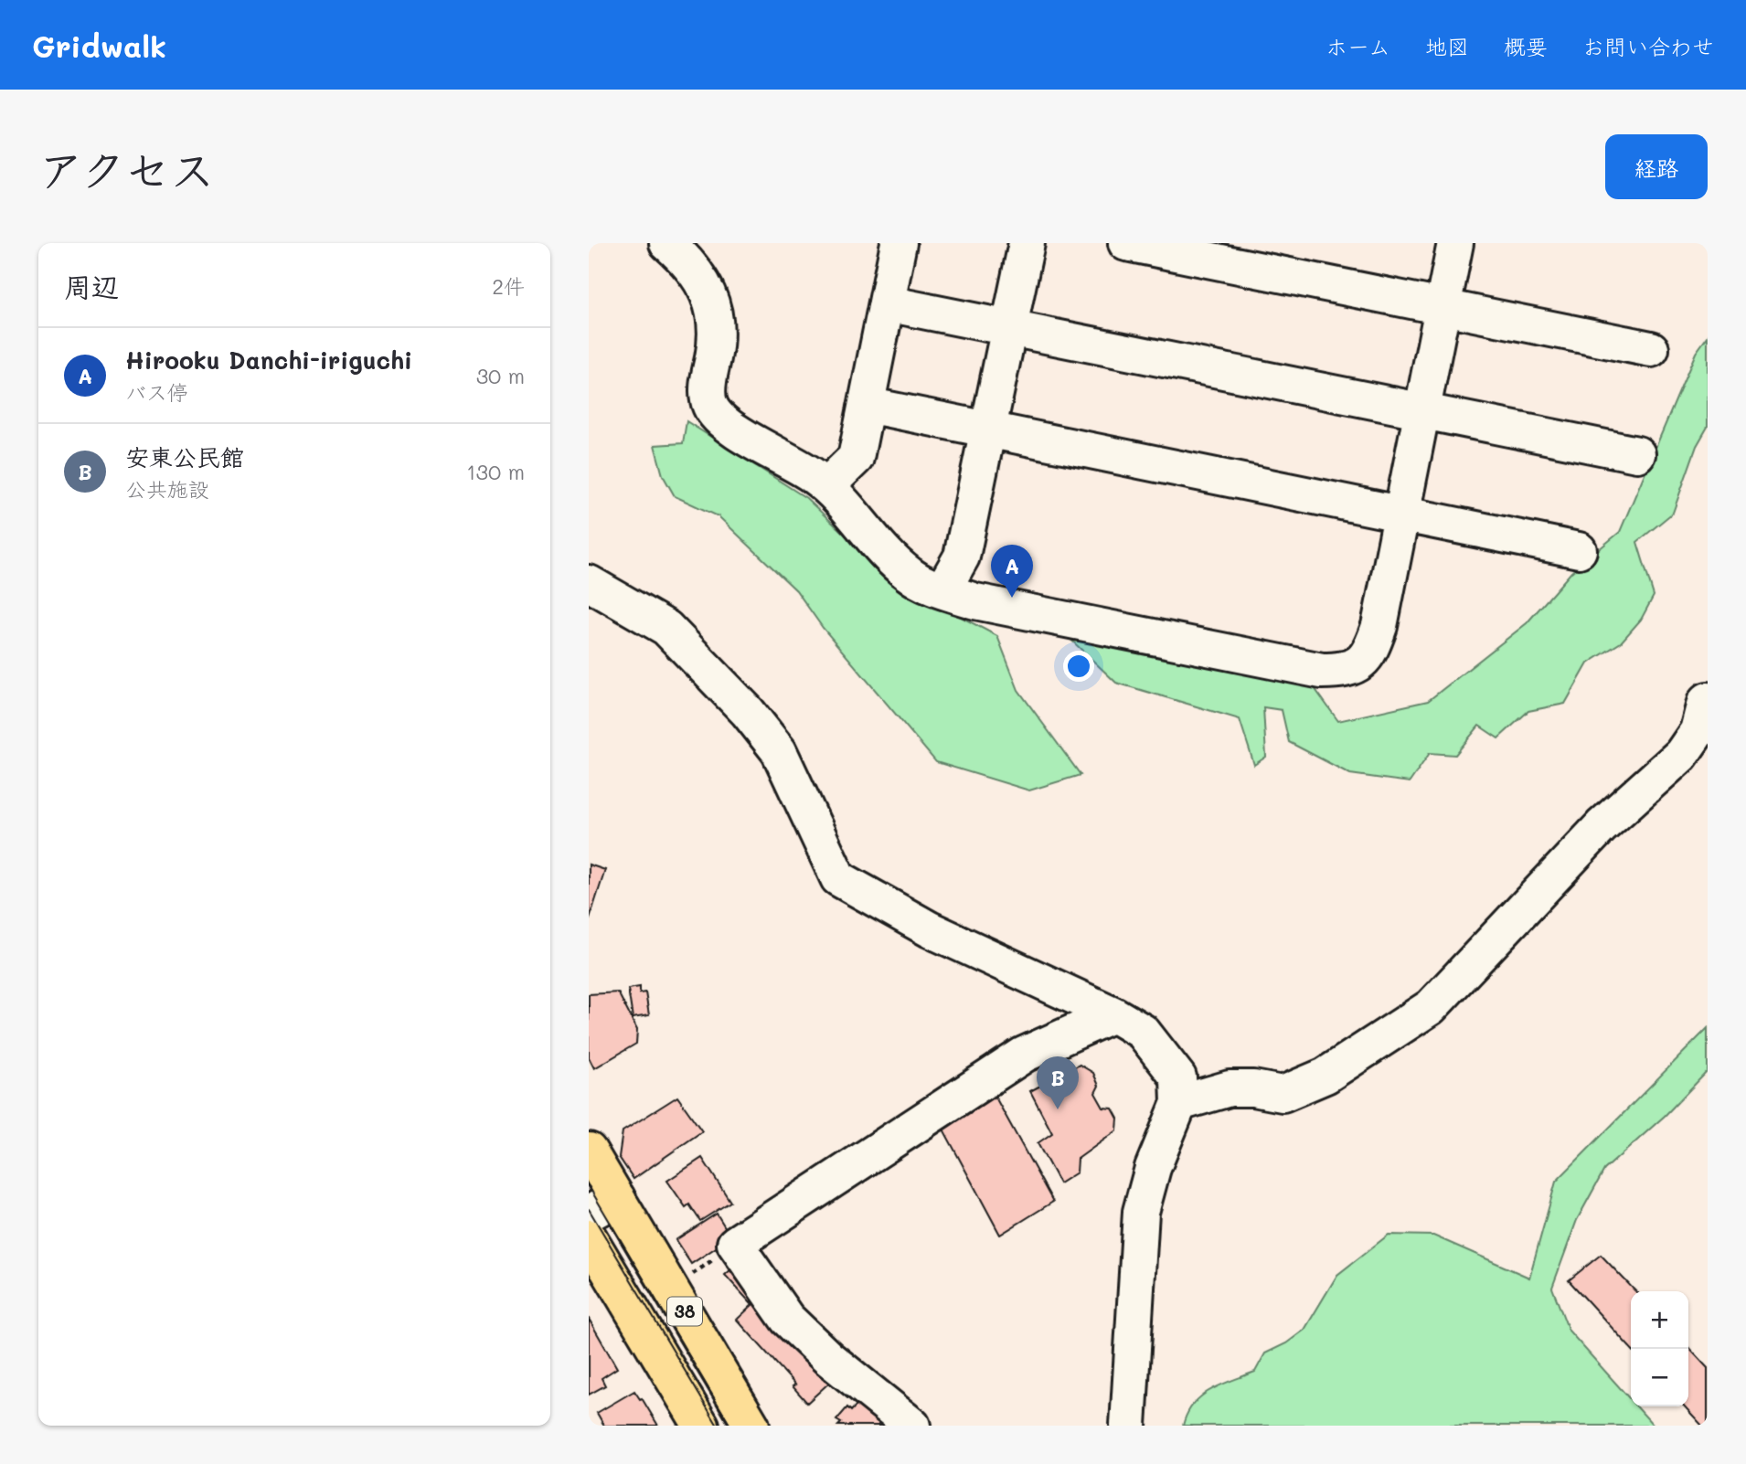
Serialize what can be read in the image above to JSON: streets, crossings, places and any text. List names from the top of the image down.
{
  "streets": {
    "main road": ["38"]
  },
  "page": {
    "header": "Gridwalk",
    "nav": [
      "ホーム",
      "地図",
      "概要",
      "お問い合わせ"
    ],
    "title": "アクセス",
    "buttons": "経路",
    "heading": ["周辺", "2件"],
    "list": [
      {
        "mark": "A",
        "name": "Hirooku Danchi-iriguchi",
        "note": "バス停",
        "value": "30 m"
      },
      {
        "mark": "B",
        "name": "安東公民館",
        "note": "公共施設",
        "value": "130 m"
      }
    ],
    "pins": ["A", "B"],
    "map_buttons": ["+", "−"]
  }
}
